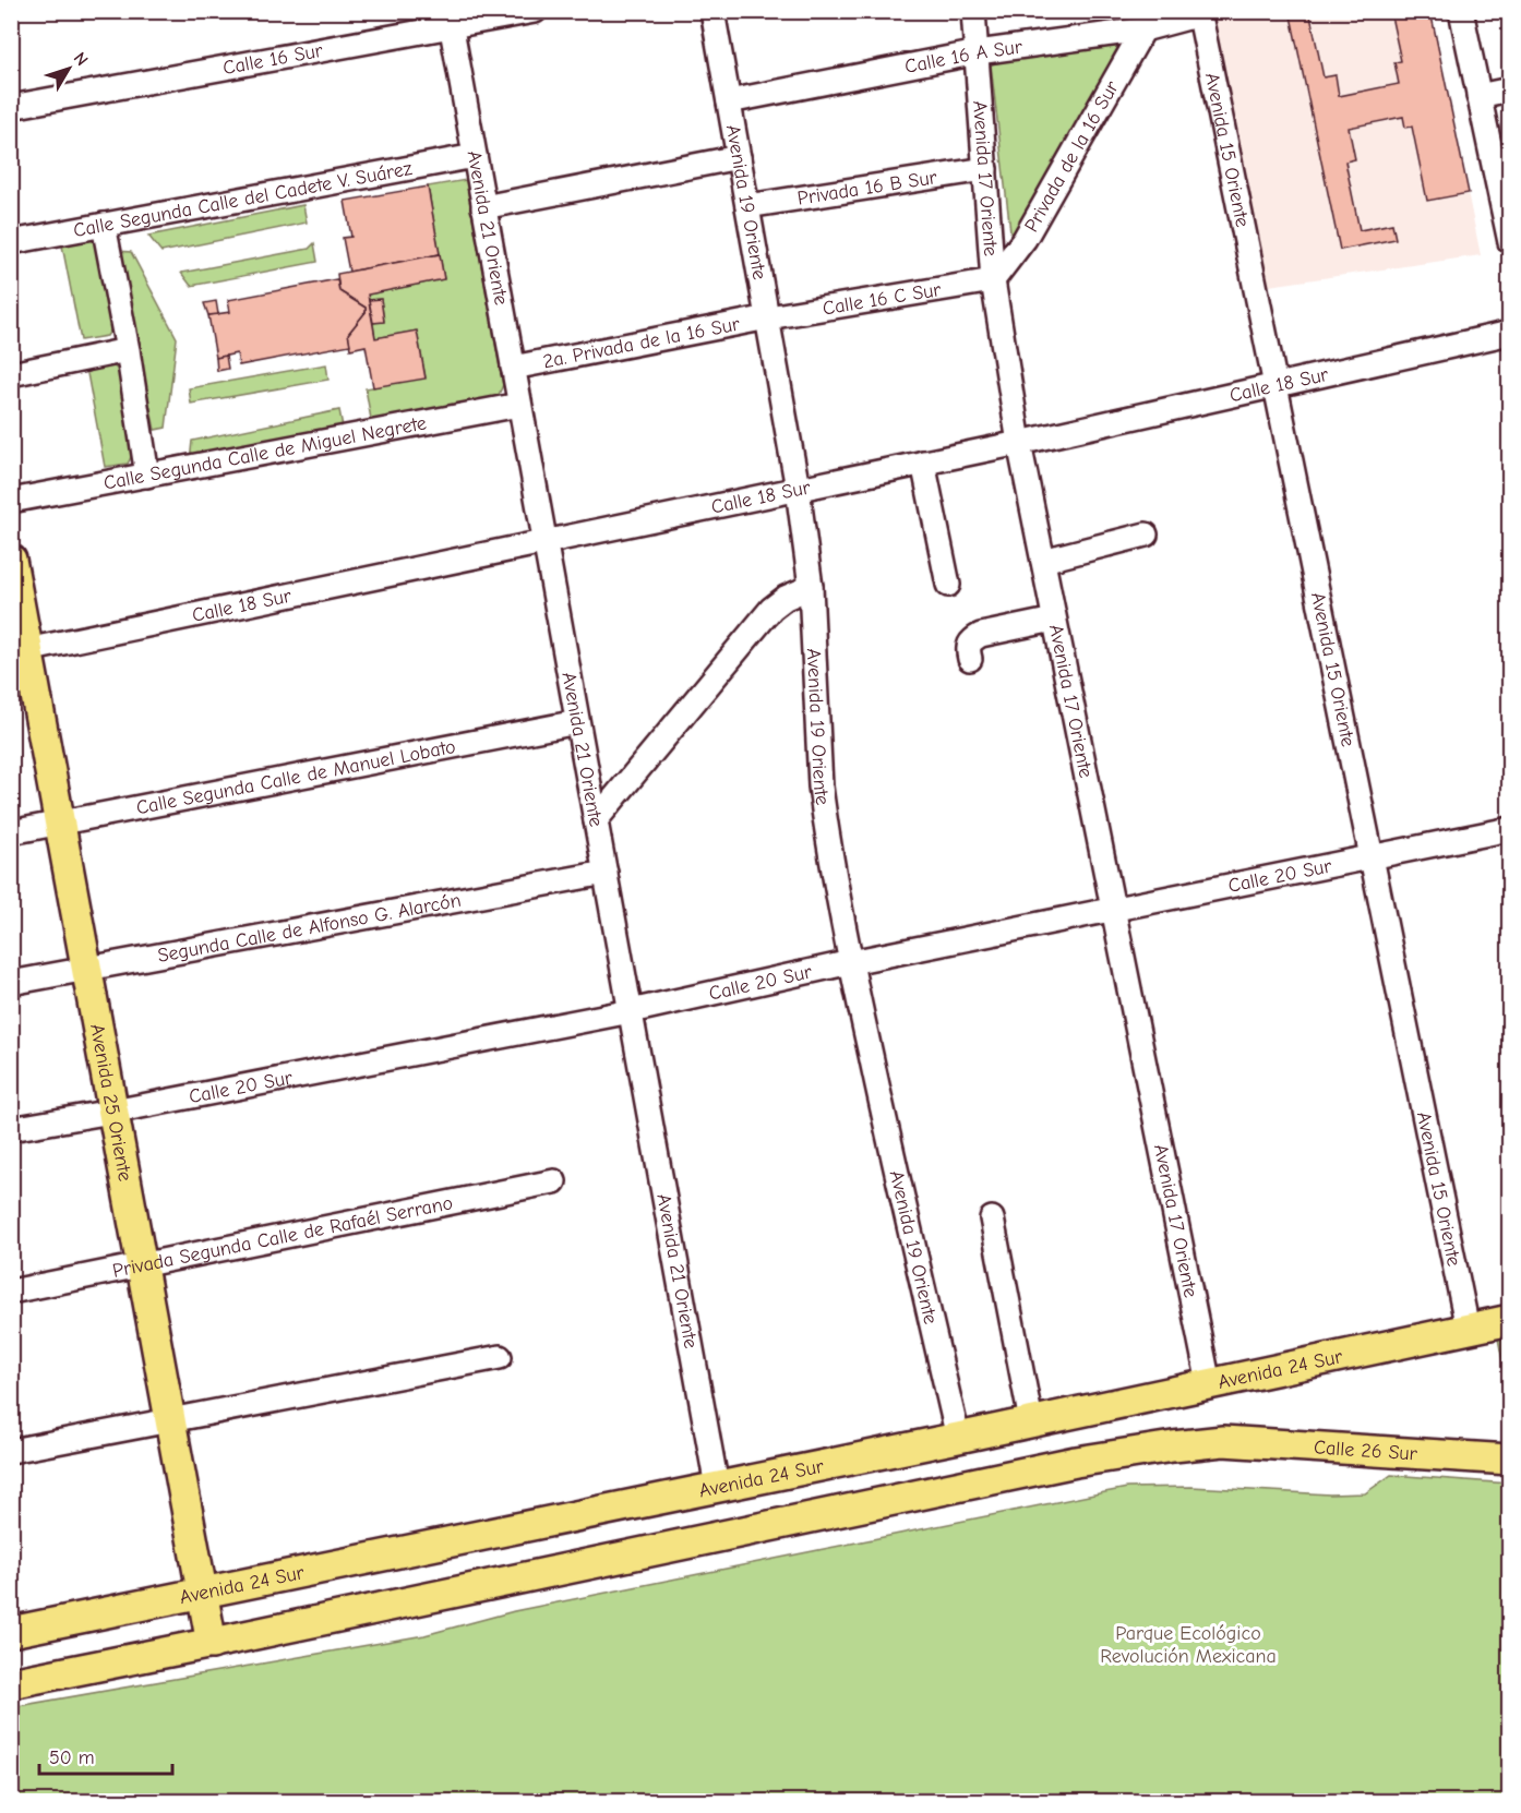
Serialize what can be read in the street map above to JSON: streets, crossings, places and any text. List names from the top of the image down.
{
  "streets": {
    "main road": ["Avenida 25 Oriente", "Avenida 24 Sur", "Calle 26 Sur"],
    "street": [
      "Calle 16 A Sur",
      "Calle 16 Sur",
      "Avenida 15 Oriente",
      "Privada de la 16 Sur",
      "Avenida 17 Oriente",
      "Privada 16 B Sur",
      "Calle Segunda Calle del Cadete V. Suárez",
      "Avenida 19 Oriente",
      "Avenida 21 Oriente",
      "Calle 16 C Sur",
      "2a. Privada de la 16 Sur",
      "Calle 18 Sur",
      "Calle Segunda Calle de Miguel Negrete",
      "Calle Segunda Calle de Manuel Lobato",
      "Calle 20 Sur",
      "Segunda Calle de Alfonso G. Alarcón",
      "Privada Segunda Calle de Rafaél Serrano"
    ]
  },
  "crossings": [
    ["Calle 16 A Sur", "Avenida 15 Oriente"],
    ["Calle 16 A Sur", "Privada de la 16 Sur"],
    ["Calle 16 A Sur", "Avenida 17 Oriente"],
    ["Calle 16 A Sur", "Avenida 19 Oriente"],
    ["Calle 16 Sur", "Avenida 21 Oriente"],
    ["Avenida 15 Oriente", "Calle 18 Sur"],
    ["Avenida 15 Oriente", "Calle 20 Sur"],
    ["Avenida 15 Oriente", "Avenida 24 Sur"],
    ["Privada de la 16 Sur", "Avenida 17 Oriente"],
    ["Privada de la 16 Sur", "Calle 16 C Sur"],
    ["Avenida 17 Oriente", "Privada 16 B Sur"],
    ["Avenida 17 Oriente", "Calle 16 C Sur"],
    ["Avenida 17 Oriente", "Calle 18 Sur"],
    ["Avenida 17 Oriente", "Calle 20 Sur"],
    ["Avenida 17 Oriente", "Avenida 24 Sur"],
    ["Privada 16 B Sur", "Avenida 19 Oriente"],
    ["Calle Segunda Calle del Cadete V. Suárez", "Avenida 21 Oriente"],
    ["Avenida 19 Oriente", "Calle 16 C Sur"],
    ["Avenida 19 Oriente", "2a. Privada de la 16 Sur"],
    ["Avenida 19 Oriente", "Calle 18 Sur"],
    ["Avenida 19 Oriente", "Calle 20 Sur"],
    ["Avenida 19 Oriente", "Avenida 24 Sur"],
    ["Avenida 21 Oriente", "2a. Privada de la 16 Sur"],
    ["Avenida 21 Oriente", "Calle 18 Sur"],
    ["Avenida 21 Oriente", "Calle Segunda Calle de Miguel Negrete"],
    ["Avenida 21 Oriente", "Calle Segunda Calle de Manuel Lobato"],
    ["Avenida 21 Oriente", "Calle 20 Sur"],
    ["Avenida 21 Oriente", "Segunda Calle de Alfonso G. Alarcón"],
    ["Avenida 21 Oriente", "Avenida 24 Sur"],
    ["Calle 16 C Sur", "2a. Privada de la 16 Sur"],
    ["Calle 18 Sur", "Avenida 25 Oriente"],
    ["Calle Segunda Calle de Manuel Lobato", "Avenida 25 Oriente"],
    ["Calle 20 Sur", "Avenida 25 Oriente"],
    ["Segunda Calle de Alfonso G. Alarcón", "Avenida 25 Oriente"],
    ["Avenida 25 Oriente", "Privada Segunda Calle de Rafaél Serrano"],
    ["Avenida 25 Oriente", "Avenida 24 Sur"],
    ["Avenida 25 Oriente", "Calle 26 Sur"]
  ],
  "parks": ["Parque Ecológico Revolución Mexicana"],
  "scale_bar": "50 m",
  "north": "top right"
}
